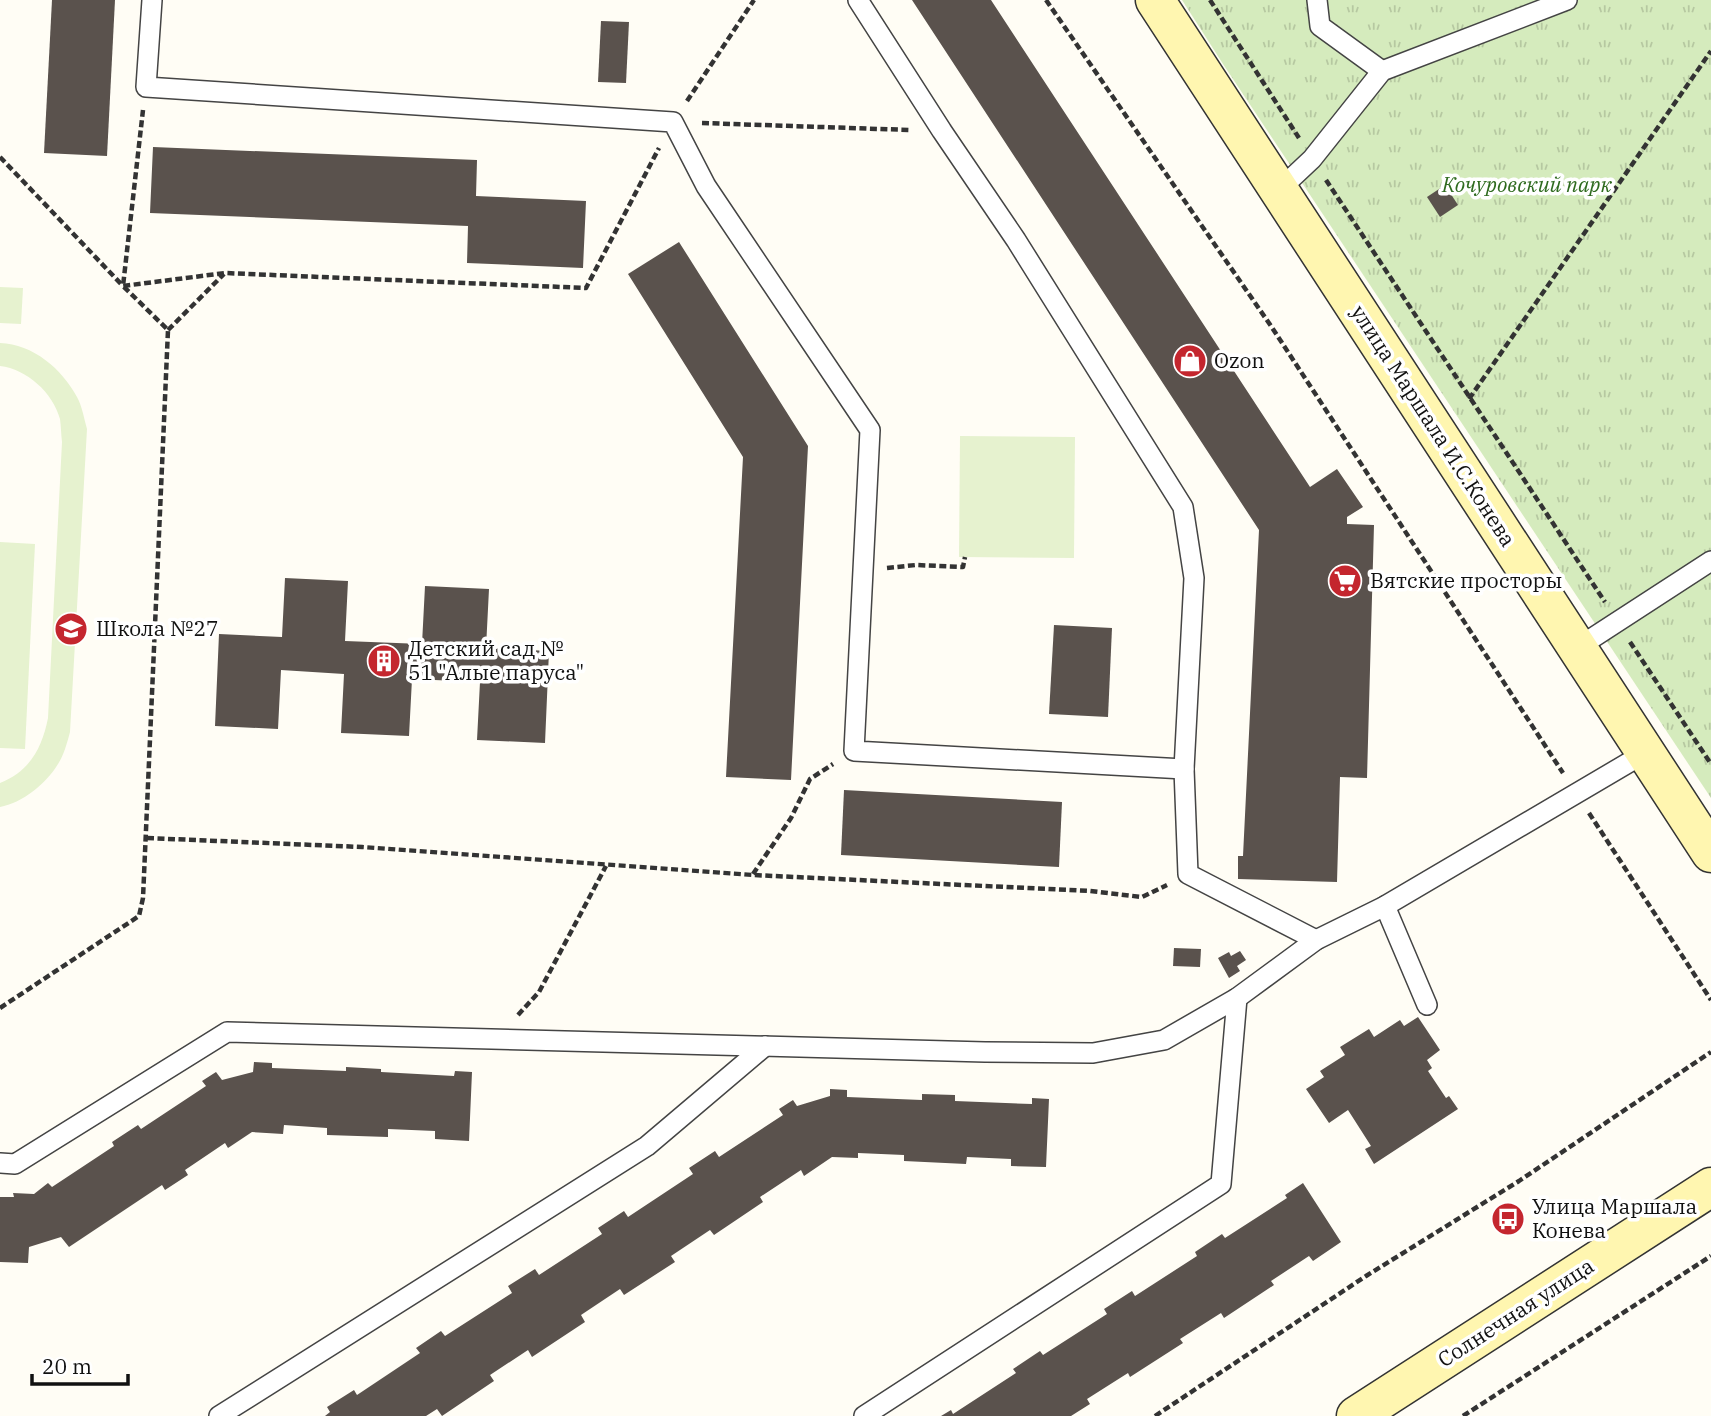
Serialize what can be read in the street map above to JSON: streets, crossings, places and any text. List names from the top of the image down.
{
  "streets": {
    "main road": ["улица Маршала И.С.Конева", "Солнечная улица"]
  },
  "parks": ["Кочуровский парк"],
  "places": {
    "shop": ["Ozon"],
    "supermarket": ["Вятские просторы"],
    "school or university": ["Школа №27"],
    "building": ["Детский сад № 51 \"Алые паруса\""],
    "bus stop": ["Улица Маршала Конева"]
  },
  "scale_bar": "20 m"
}
